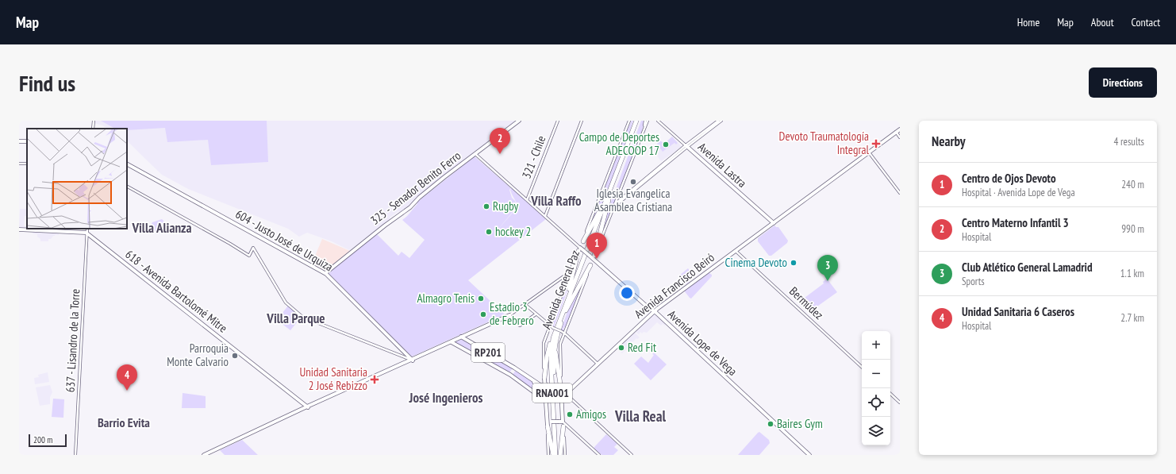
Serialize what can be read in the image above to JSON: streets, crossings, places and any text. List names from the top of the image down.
{
  "streets": {
    "highway": ["Avenida General Paz", "RNA001"],
    "main road": [
      "Avenida Lastra",
      "325 - Senador Benito Ferro",
      "604 - Justo José de Urquiza",
      "Avenida Francisco Beiró",
      "618 - Avenida Bartolomé Mitre",
      "Avenida Lope de Vega",
      "RP201"
    ],
    "street": ["321 - Chile", "Bermúdez", "637 - Lisandro de la Torre"]
  },
  "crossings": [
    ["Avenida Lastra", "Avenida Francisco Beiró"],
    ["325 - Senador Benito Ferro", "604 - Justo José de Urquiza"],
    ["604 - Justo José de Urquiza", "RP201"],
    ["Avenida Francisco Beiró", "Avenida General Paz"],
    ["Avenida Francisco Beiró", "Bermúdez"],
    ["Avenida Francisco Beiró", "Avenida Lope de Vega"],
    ["Avenida General Paz", "Avenida Lope de Vega"],
    ["618 - Avenida Bartolomé Mitre", "637 - Lisandro de la Torre"],
    ["618 - Avenida Bartolomé Mitre", "RP201"]
  ],
  "districts": [
    "Villa Raffo",
    "Villa Alianza",
    "Villa Parque",
    "José Ingenieros",
    "Villa Real",
    "Barrio Evita"
  ],
  "places": {
    "health": ["Devoto Traumatología Integral", "Unidad Sanitaria 2 José Rebizzo"],
    "other": [
      "Campo de Deportes ADECOOP 17",
      "Iglesia Evangelica Asamblea Cristiana",
      "Rugby",
      "hockey 2",
      "Cinema Devoto",
      "Almagro Tenis",
      "Estadio 3 de Febrero",
      "Red Fit",
      "Parroquia Monte Calvario",
      "Amigos",
      "Baires Gym"
    ]
  },
  "scale_bar": "200 m",
  "page": {
    "header": "Map",
    "nav": [
      "Home",
      "Map",
      "About",
      "Contact"
    ],
    "buttons": "Directions",
    "title": "Find us",
    "heading": ["Nearby", "4 results"],
    "pins": [
      "2",
      "1",
      "3",
      "4"
    ],
    "list": [
      {
        "mark": "1",
        "name": "Centro de Ojos Devoto",
        "note": "Hospital · Avenida Lope de Vega",
        "value": "240 m"
      },
      {
        "mark": "2",
        "name": "Centro Materno Infantil 3",
        "note": "Hospital",
        "value": "990 m"
      },
      {
        "mark": "3",
        "name": "Club Atlético General Lamadrid",
        "note": "Sports",
        "value": "1.1 km"
      },
      {
        "mark": "4",
        "name": "Unidad Sanitaria 6 Caseros",
        "note": "Hospital",
        "value": "2.7 km"
      }
    ],
    "map_buttons": ["+", "−"],
    "scale": "200 m"
  }
}
